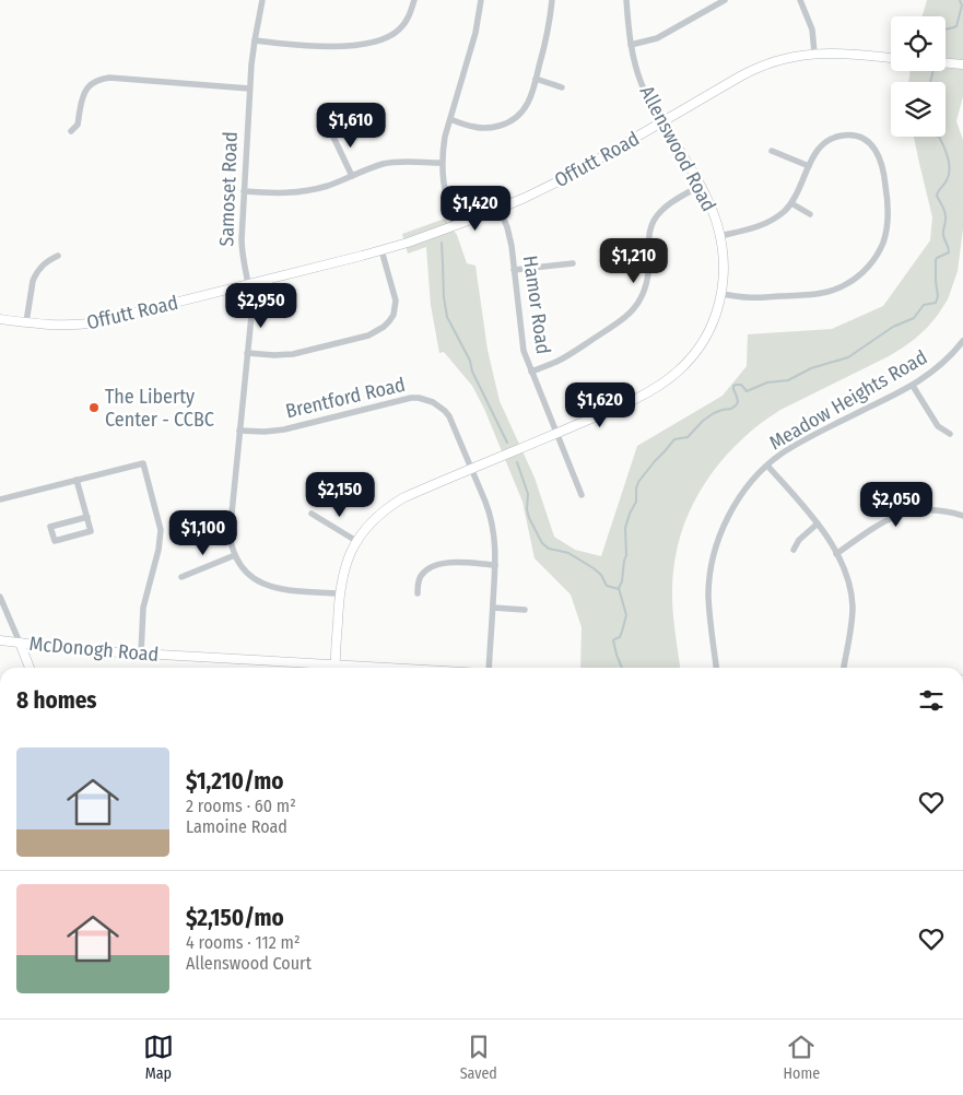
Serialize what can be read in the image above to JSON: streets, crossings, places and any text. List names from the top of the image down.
{
  "streets": {
    "street": [
      "Allenswood Road",
      "Offutt Road",
      "Samoset Road",
      "Hamor Road",
      "Brentford Road",
      "Meadow Heights Road",
      "McDonogh Road"
    ]
  },
  "crossings": [
    ["Allenswood Road", "Offutt Road"],
    ["Allenswood Road", "Samoset Road"],
    ["Allenswood Road", "Hamor Road"],
    ["Allenswood Road", "Brentford Road"],
    ["Offutt Road", "Samoset Road"],
    ["Offutt Road", "Hamor Road"],
    ["Samoset Road", "Brentford Road"]
  ],
  "places": ["The Liberty Center - CCBC"],
  "page": {
    "price": [
      "$1,610",
      "$1,420",
      "$1,210",
      "$2,950",
      "$1,620",
      "$2,150",
      "$2,050",
      "$1,100"
    ],
    "heading": "8 homes",
    "list": [
      {
        "name": "$1,210/mo",
        "note": "2 rooms · 60 m² · Lamoine Road"
      },
      {
        "name": "$2,150/mo",
        "note": "4 rooms · 112 m² · Allenswood Court"
      }
    ],
    "tabs": ["Map", "Saved", "Home"]
  }
}
